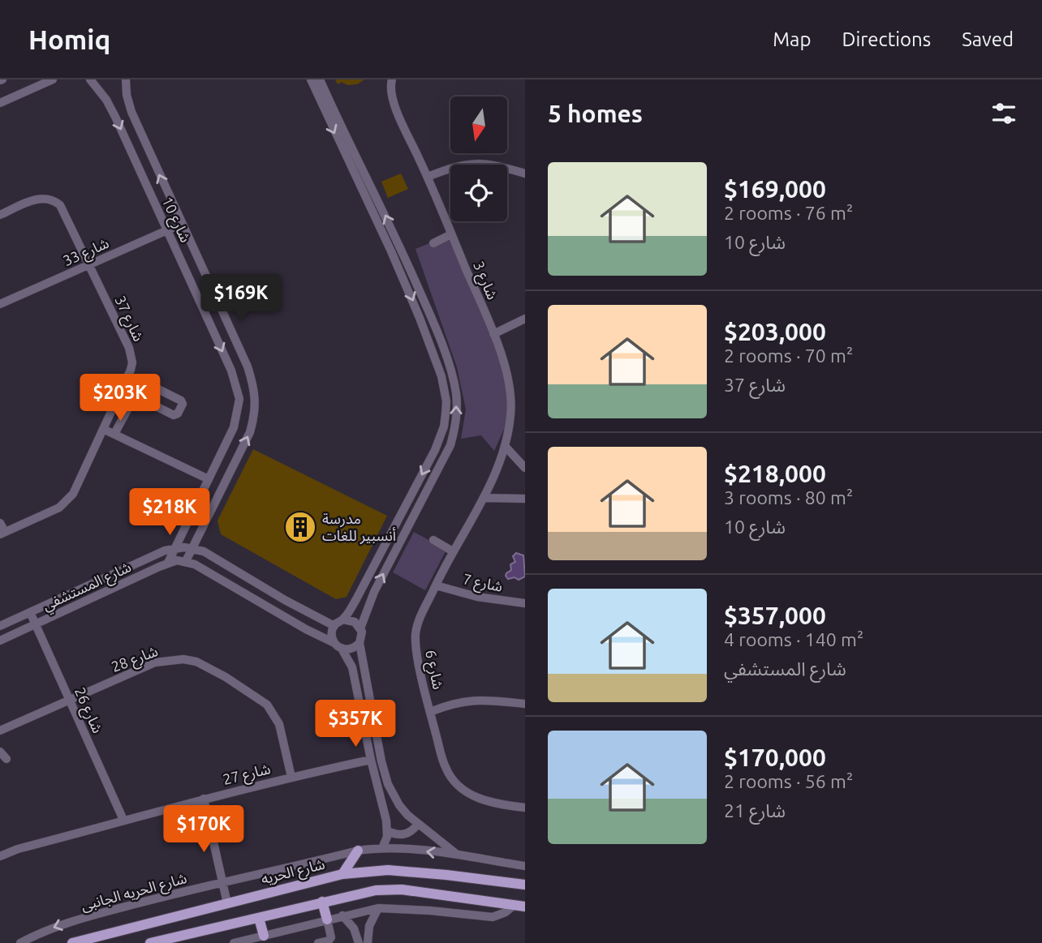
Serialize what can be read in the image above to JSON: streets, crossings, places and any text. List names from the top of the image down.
{
  "streets": {
    "main road": ["شارع الحريه"],
    "street": [
      "شارع 10",
      "شارع 33",
      "شارع 3",
      "شارع 37",
      "شارع 7",
      "شارع المستشفي",
      "شارع 28",
      "شارع 6",
      "شارع 26",
      "شارع 27",
      "شارع الحريه الجانبى"
    ]
  },
  "crossings": [
    ["شارع 10", "شارع 33"],
    ["شارع 10", "شارع المستشفي"],
    ["شارع 33", "شارع 37"],
    ["شارع 3", "شارع 6"],
    ["شارع 7", "شارع 6"],
    ["شارع المستشفي", "شارع 26"],
    ["شارع 28", "شارع 26"],
    ["شارع 28", "شارع 27"],
    ["شارع 26", "شارع 27"]
  ],
  "one_way": ["شارع الحريه الجانبى"],
  "places": {
    "building": ["مدرسة أنسبير للغات"]
  },
  "north": "bottom",
  "page": {
    "header": "Homiq",
    "nav": ["Map", "Directions", "Saved"],
    "heading": "5 homes",
    "list": [
      {
        "name": "$169,000",
        "note": "2 rooms · 76 m² · شارع 10"
      },
      {
        "name": "$203,000",
        "note": "2 rooms · 70 m² · شارع 37"
      },
      {
        "name": "$218,000",
        "note": "3 rooms · 80 m² · شارع 10"
      },
      {
        "name": "$357,000",
        "note": "4 rooms · 140 m² · شارع المستشفي"
      },
      {
        "name": "$170,000",
        "note": "2 rooms · 56 m² · شارع 21"
      }
    ],
    "price": [
      "$169K",
      "$203K",
      "$218K",
      "$357K",
      "$170K"
    ]
  }
}
